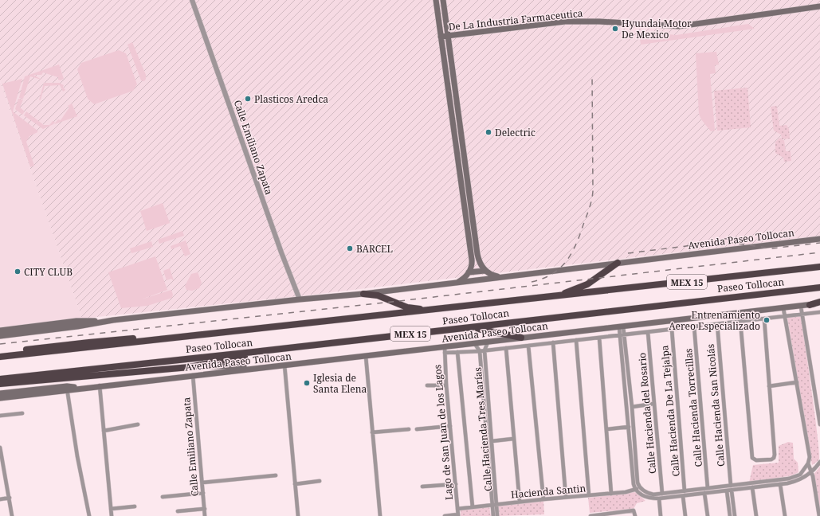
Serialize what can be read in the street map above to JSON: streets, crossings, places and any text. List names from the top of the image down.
{
  "streets": {
    "highway": ["MEX 15", "Paseo Tollocan"],
    "main road": ["De La Industria Farmaceutica", "Avenida Paseo Tollocan"],
    "street": [
      "Calle Emiliano Zapata",
      "Calle Hacienda San Nicolás",
      "Calle Hacienda Torrecillas",
      "Calle Hacienda De La Tejalpa",
      "Calle Hacienda del Rosario",
      "Calle Hacienda Tres Marías",
      "Lago de San Juan de los Lagos",
      "Hacienda Santin"
    ]
  },
  "crossings": [
    ["Calle Emiliano Zapata", "Avenida Paseo Tollocan"],
    ["Avenida Paseo Tollocan", "Calle Hacienda Tres Marías"],
    ["Avenida Paseo Tollocan", "Lago de San Juan de los Lagos"],
    ["Calle Hacienda Tres Marías", "Hacienda Santin"],
    ["Lago de San Juan de los Lagos", "Hacienda Santin"]
  ],
  "places": [
    "Hyundai Motor De Mexico",
    "Plasticos Aredca",
    "Delectric",
    "BARCEL",
    "CITY CLUB",
    "Entrenamiento Aereo Especializado",
    "Iglesia de Santa Elena"
  ]
}
